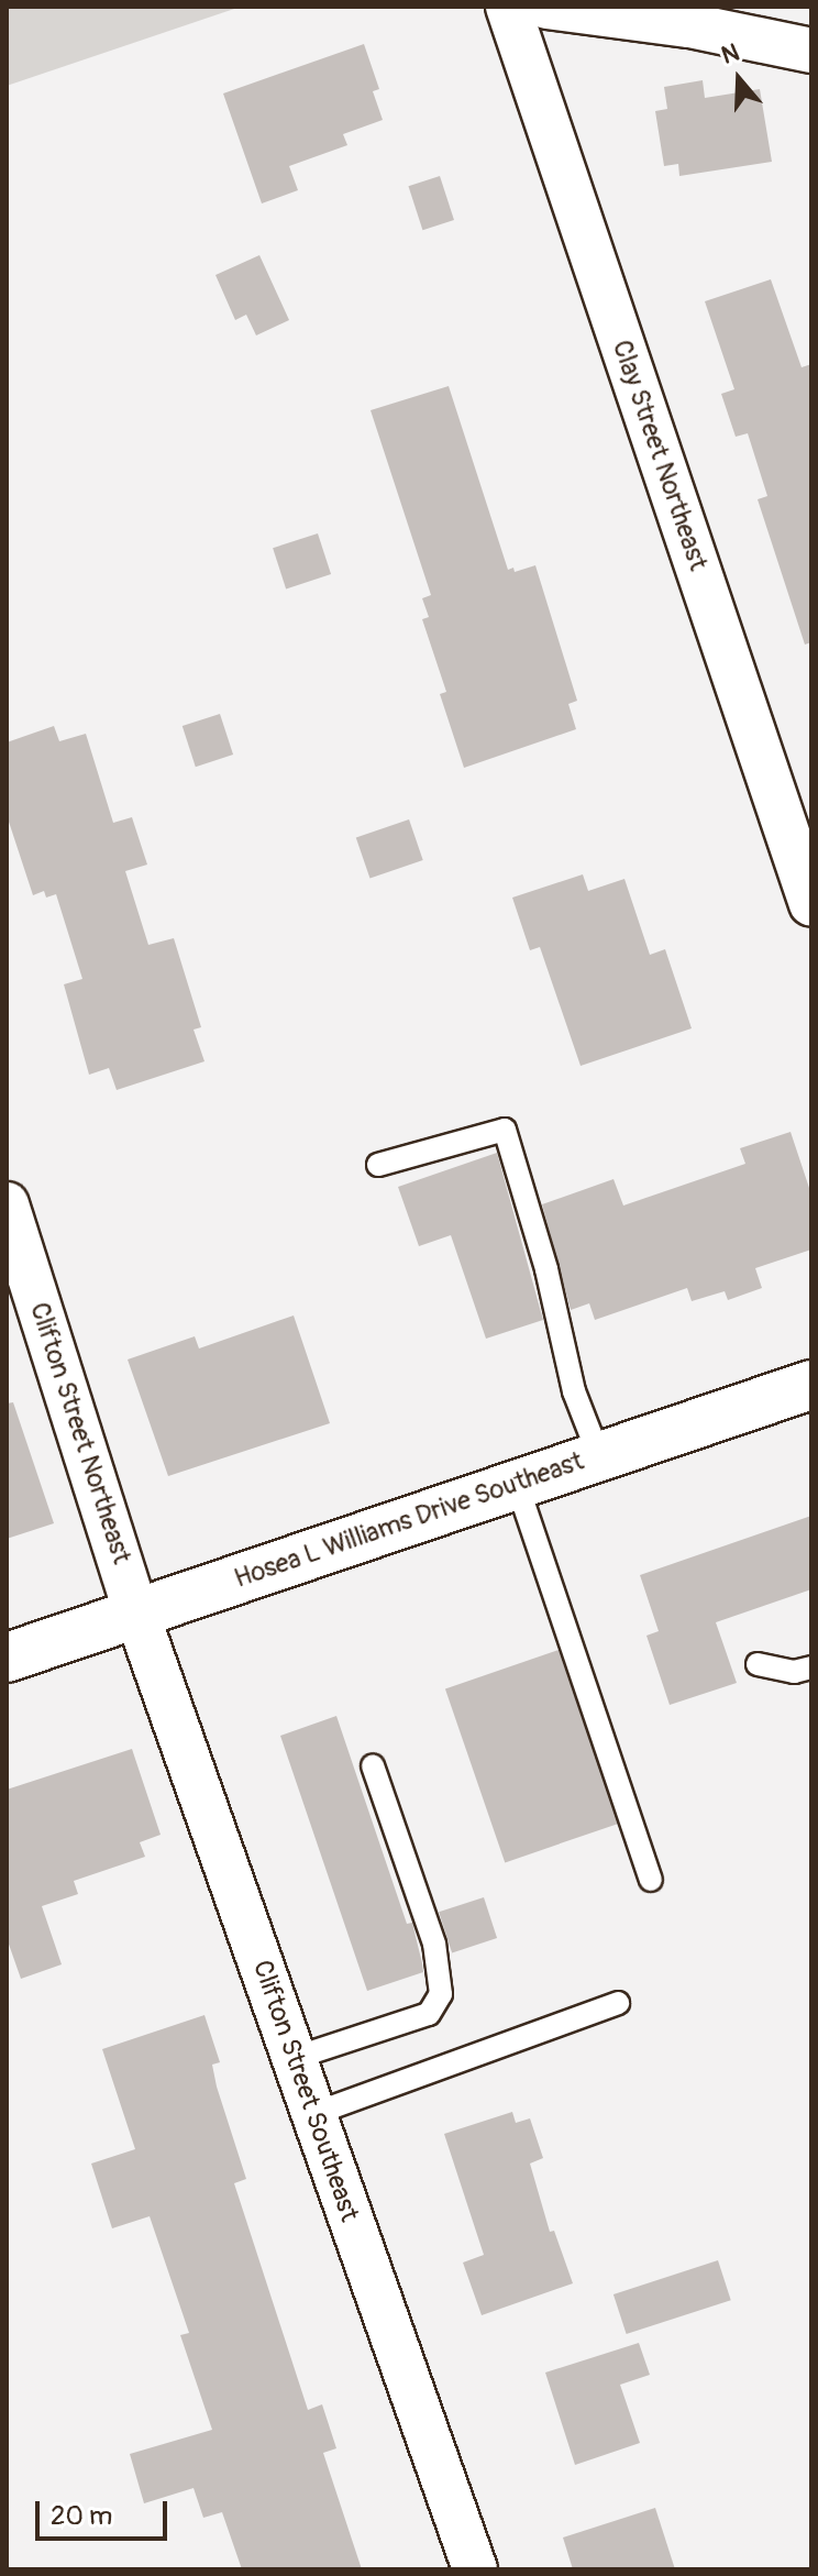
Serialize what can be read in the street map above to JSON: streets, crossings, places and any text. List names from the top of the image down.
{
  "streets": {
    "street": [
      "Clay Street Northeast",
      "Clifton Street Northeast",
      "Hosea L Williams Drive Southeast",
      "Clifton Street Southeast"
    ]
  },
  "crossings": [
    ["Clifton Street Northeast", "Hosea L Williams Drive Southeast"],
    ["Clifton Street Northeast", "Clifton Street Southeast"],
    ["Hosea L Williams Drive Southeast", "Clifton Street Southeast"]
  ],
  "scale_bar": "20 m",
  "north": "top"
}
